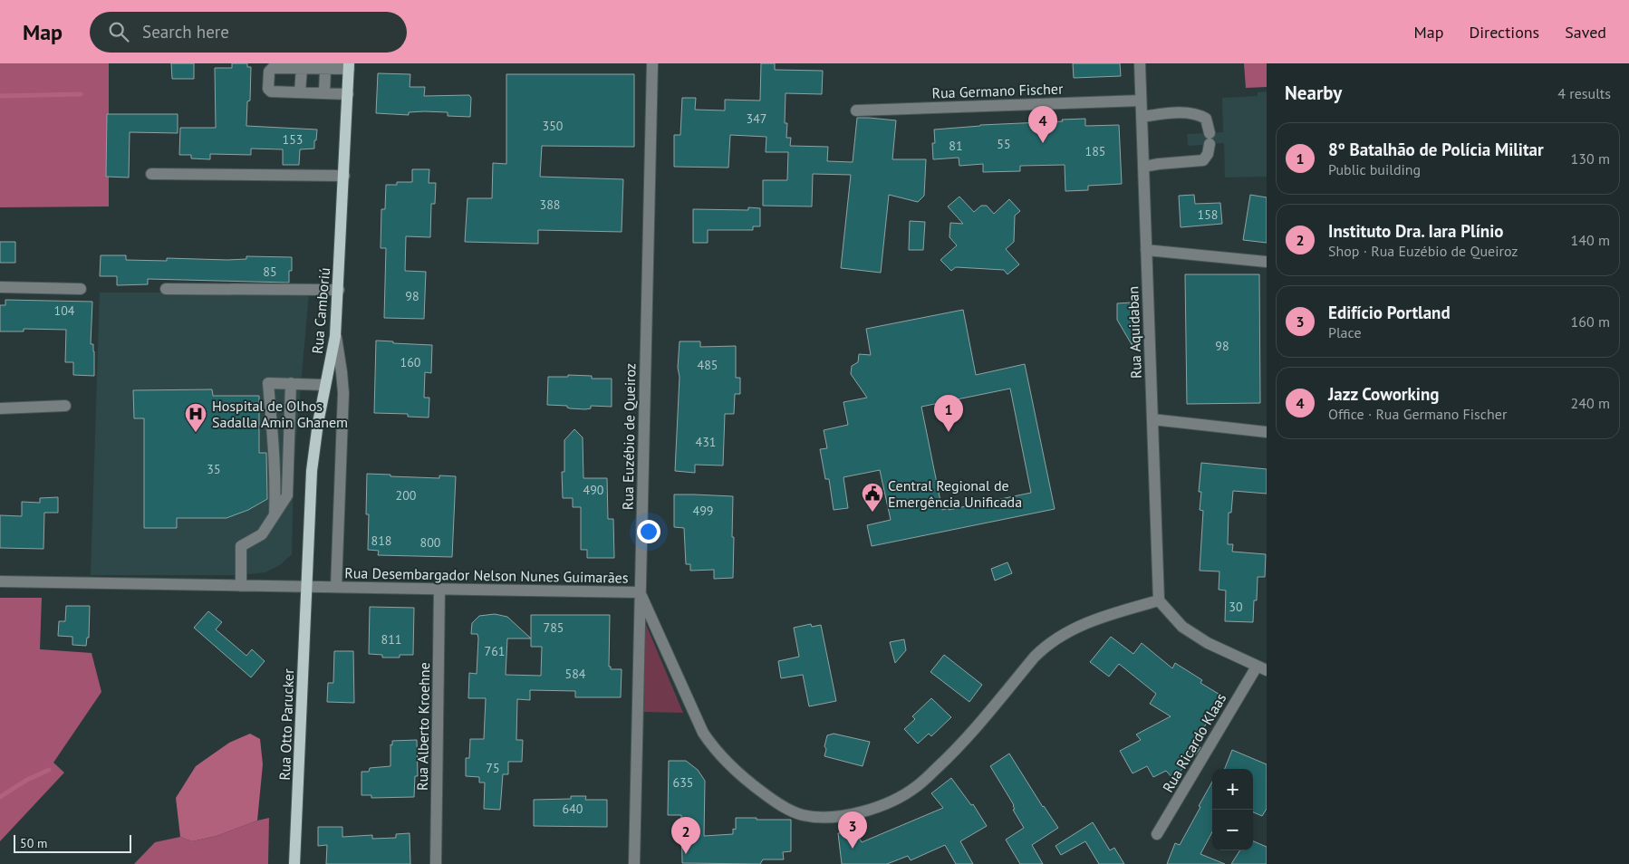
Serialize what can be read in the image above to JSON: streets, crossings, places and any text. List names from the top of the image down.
{
  "streets": {
    "main road": ["Rua Camboriú", "Rua Otto Parucker"],
    "street": [
      "Rua Germano Fischer",
      "Rua Aquidaban",
      "Rua Euzébio de Queiroz",
      "Rua Desembargador Nelson Nunes Guimarães",
      "Rua Alberto Kroehne",
      "Rua Ricardo Klaas"
    ]
  },
  "crossings": [
    ["Rua Germano Fischer", "Rua Aquidaban"],
    ["Rua Camboriú", "Rua Desembargador Nelson Nunes Guimarães"],
    ["Rua Camboriú", "Rua Otto Parucker"],
    ["Rua Aquidaban", "Rua Desembargador Nelson Nunes Guimarães"],
    ["Rua Euzébio de Queiroz", "Rua Desembargador Nelson Nunes Guimarães"],
    ["Rua Desembargador Nelson Nunes Guimarães", "Rua Otto Parucker"],
    ["Rua Desembargador Nelson Nunes Guimarães", "Rua Alberto Kroehne"]
  ],
  "places": {
    "hospital": ["Hospital de Olhos Sadalla Amin Ghanem"],
    "public building": ["Central Regional de Emergência Unificada"]
  },
  "house_numbers": [
    "347",
    "350",
    "153",
    "55",
    "81",
    "185",
    "388",
    "158",
    "85",
    "98",
    "104",
    "98",
    "160",
    "485",
    "431",
    "35",
    "490",
    "200",
    "499",
    "818",
    "800",
    "30",
    "785",
    "811",
    "761",
    "584",
    "75",
    "635",
    "640"
  ],
  "scale_bar": "50 m",
  "page": {
    "header": "Map",
    "search": "Search here",
    "nav": ["Map", "Directions", "Saved"],
    "heading": ["Nearby", "4 results"],
    "pins": [
      "4",
      "1",
      "3",
      "2"
    ],
    "list": [
      {
        "mark": "1",
        "name": "8º Batalhão de Polícia Militar",
        "note": "Public building",
        "value": "130 m"
      },
      {
        "mark": "2",
        "name": "Instituto Dra. Iara Plínio",
        "note": "Shop · Rua Euzébio de Queiroz",
        "value": "140 m"
      },
      {
        "mark": "3",
        "name": "Edifício Portland",
        "note": "Place",
        "value": "160 m"
      },
      {
        "mark": "4",
        "name": "Jazz Coworking",
        "note": "Office · Rua Germano Fischer",
        "value": "240 m"
      }
    ],
    "map_buttons": ["+", "−"],
    "scale": "50 m"
  }
}
